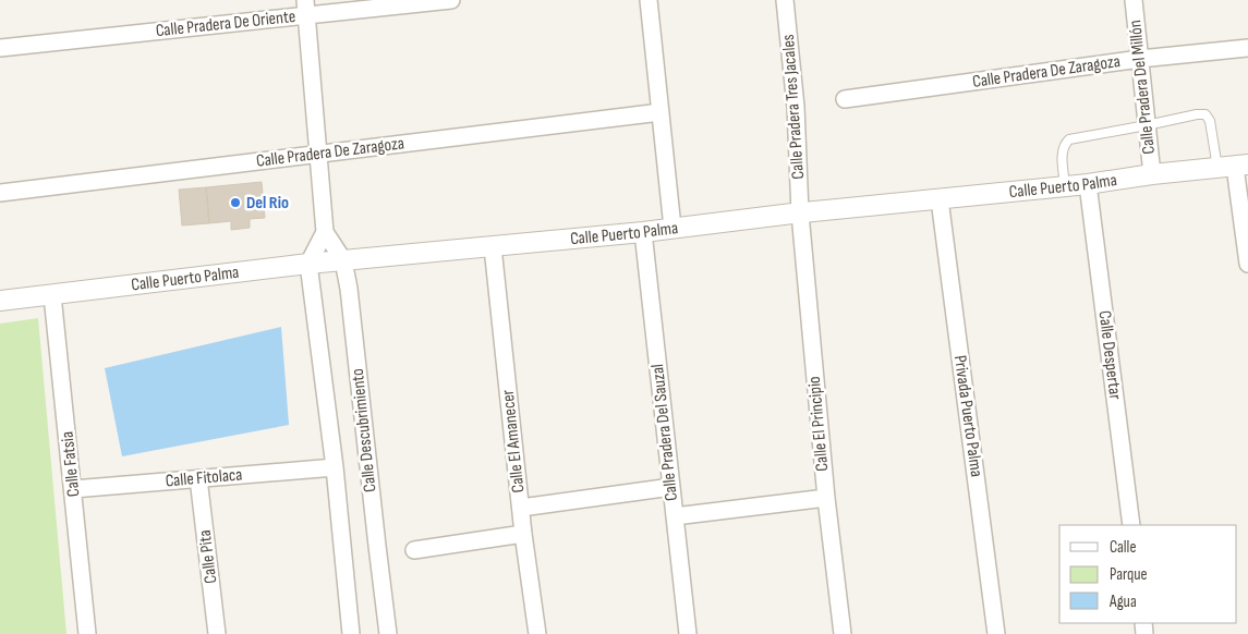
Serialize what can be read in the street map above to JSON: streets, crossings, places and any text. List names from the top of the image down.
{
  "streets": {
    "street": [
      "Calle Pradera De Oriente",
      "Calle Pradera De Zaragoza",
      "Calle Pradera Del Millón",
      "Calle Pradera Tres Jacales",
      "Calle Puerto Palma",
      "Calle Despertar",
      "Privada Puerto Palma",
      "Calle El Principio",
      "Calle Descubrimiento",
      "Calle Pradera Del Sauzal",
      "Calle El Amanecer",
      "Calle Fatsia",
      "Calle Fitolaca",
      "Calle Pita"
    ]
  },
  "crossings": [
    ["Calle Pradera De Oriente", "Calle Descubrimiento"],
    ["Calle Pradera De Zaragoza", "Calle Pradera Del Millón"],
    ["Calle Pradera De Zaragoza", "Calle Descubrimiento"],
    ["Calle Pradera Del Millón", "Calle Puerto Palma"],
    ["Calle Pradera Tres Jacales", "Calle Puerto Palma"],
    ["Calle Pradera Tres Jacales", "Calle El Principio"],
    ["Calle Puerto Palma", "Calle Despertar"],
    ["Calle Puerto Palma", "Privada Puerto Palma"],
    ["Calle Puerto Palma", "Calle El Principio"],
    ["Calle Puerto Palma", "Calle Descubrimiento"],
    ["Calle Puerto Palma", "Calle Pradera Del Sauzal"],
    ["Calle Puerto Palma", "Calle El Amanecer"],
    ["Calle Puerto Palma", "Calle Fatsia"],
    ["Calle Descubrimiento", "Calle Fitolaca"],
    ["Calle Fatsia", "Calle Fitolaca"],
    ["Calle Fitolaca", "Calle Pita"]
  ],
  "places": ["Del Rio"],
  "legend": ["Calle", "Parque", "Agua"]
}
